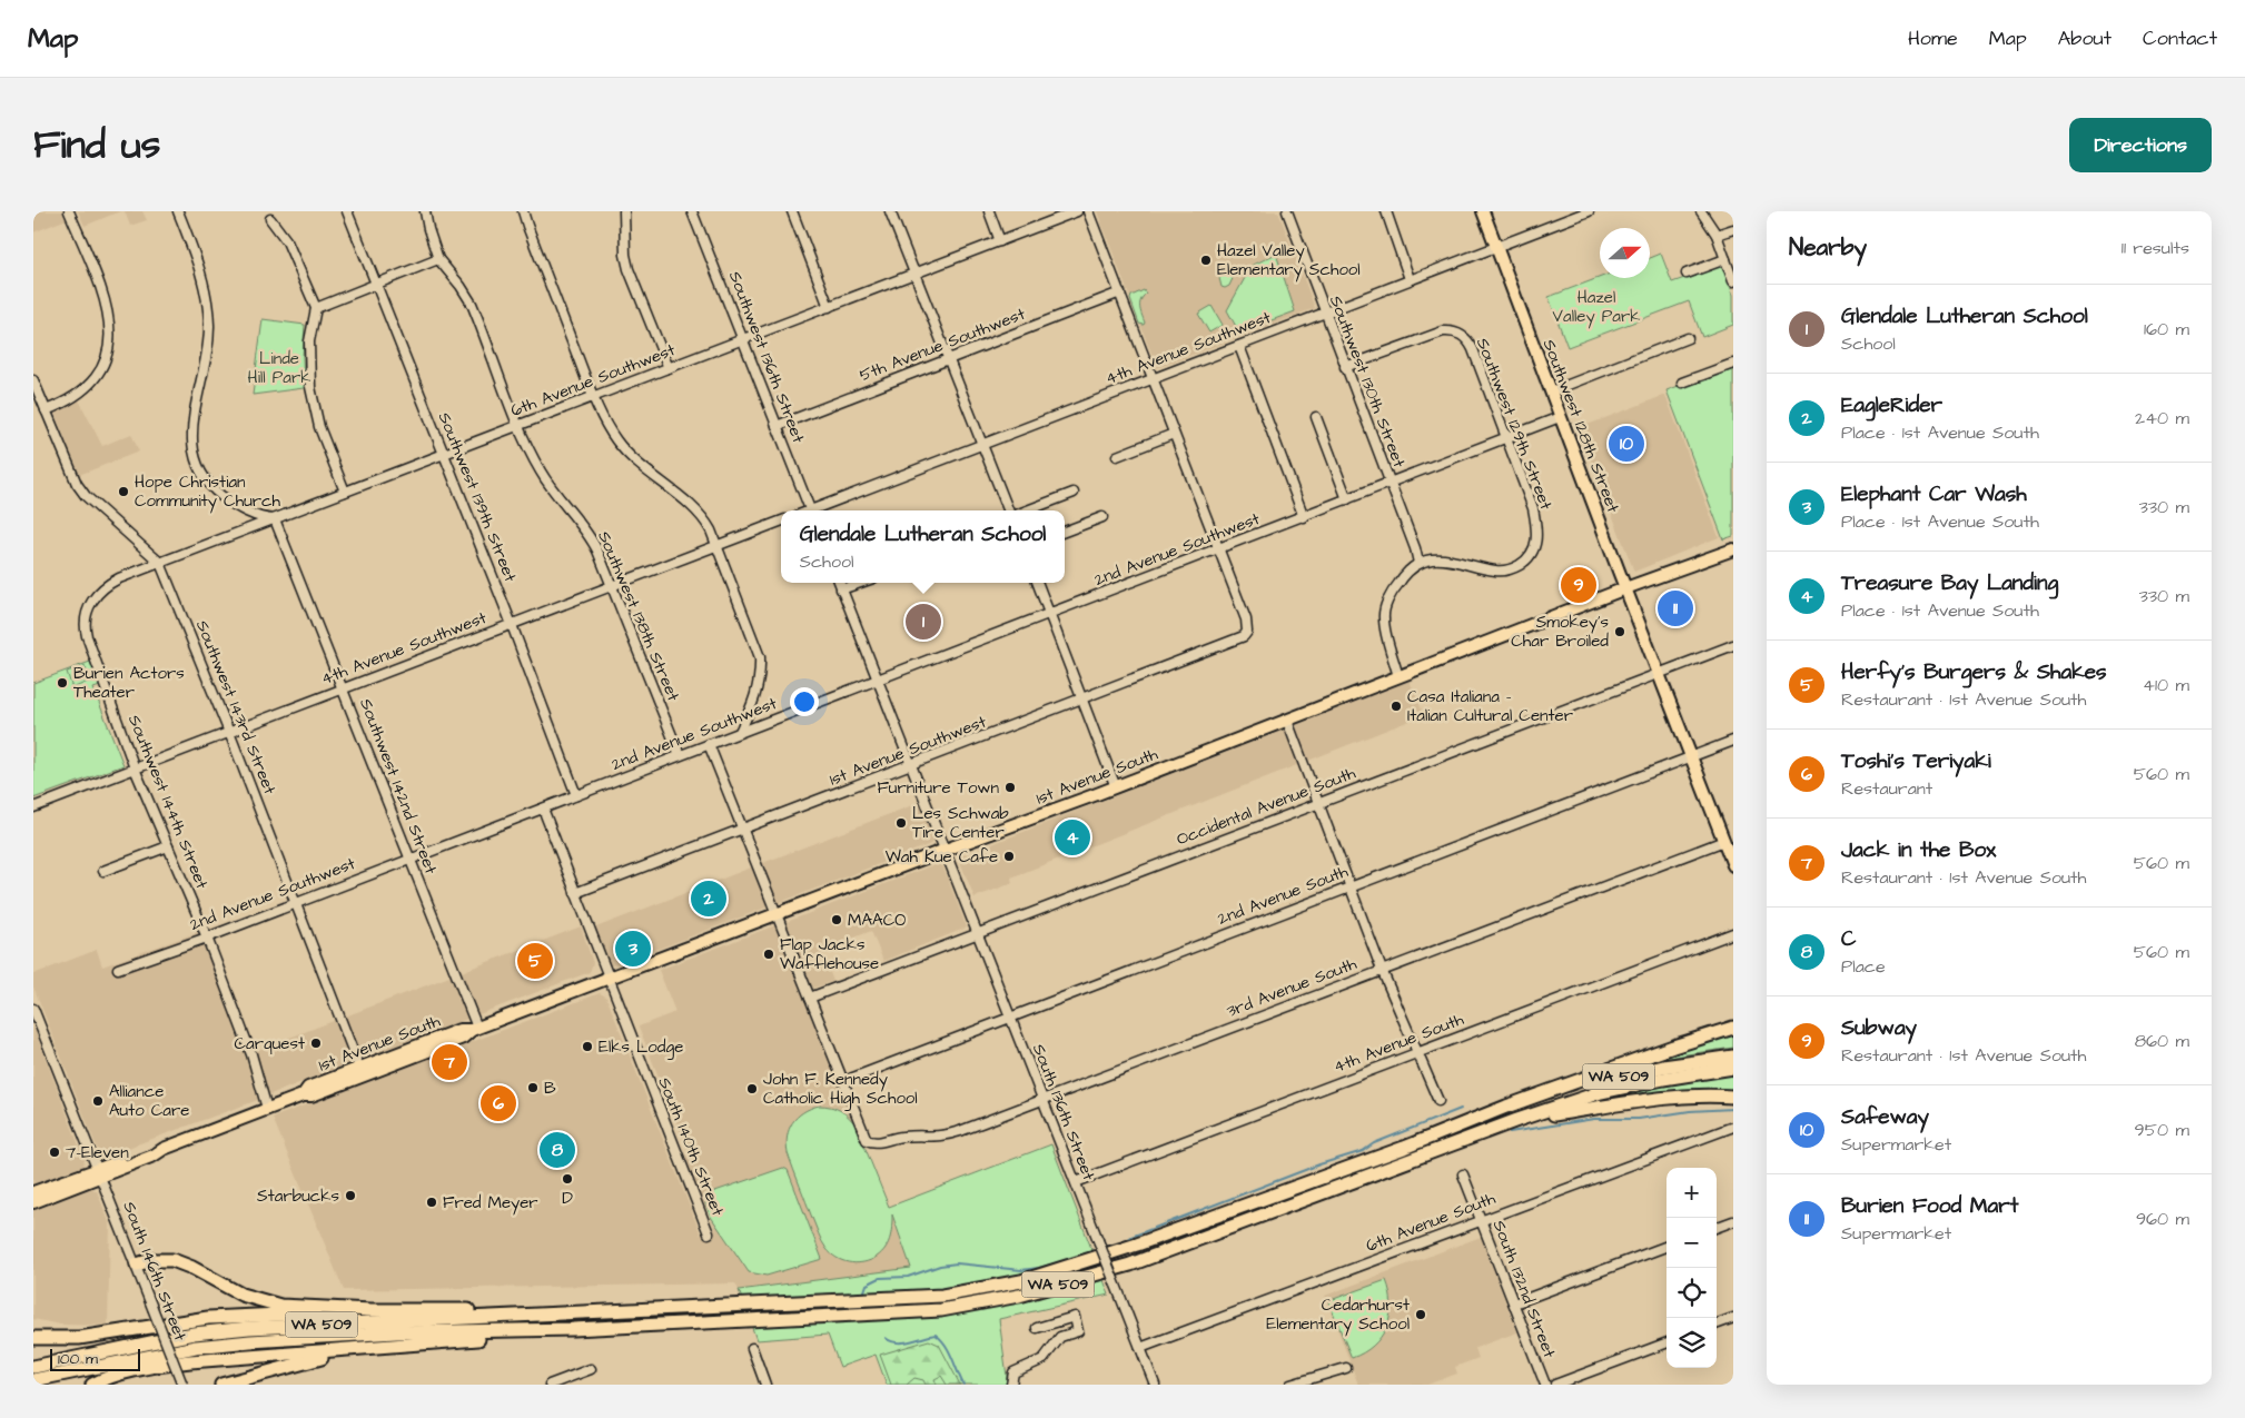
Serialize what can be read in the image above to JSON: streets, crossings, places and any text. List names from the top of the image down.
{
  "streets": {
    "highway": ["WA 509"],
    "main road": ["Southwest 128th Street", "1st Avenue South"],
    "street": [
      "5th Avenue Southwest",
      "4th Avenue Southwest",
      "Southwest 136th Street",
      "6th Avenue Southwest",
      "Southwest 130th Street",
      "Southwest 129th Street",
      "Southwest 139th Street",
      "2nd Avenue Southwest",
      "Southwest 138th Street",
      "Southwest 143rd Street",
      "1st Avenue Southwest",
      "Southwest 142nd Street",
      "Southwest 144th Street",
      "Occidental Avenue South",
      "2nd Avenue South",
      "3rd Avenue South",
      "4th Avenue South",
      "South 136th Street",
      "South 140th Street",
      "6th Avenue South",
      "South 146th Street",
      "South 132nd Street"
    ]
  },
  "crossings": [
    ["5th Avenue Southwest", "Southwest 136th Street"],
    ["4th Avenue Southwest", "Southwest 130th Street"],
    ["4th Avenue Southwest", "Southwest 128th Street"],
    ["4th Avenue Southwest", "Southwest 139th Street"],
    ["4th Avenue Southwest", "Southwest 138th Street"],
    ["4th Avenue Southwest", "Southwest 143rd Street"],
    ["4th Avenue Southwest", "Southwest 142nd Street"],
    ["4th Avenue Southwest", "Southwest 144th Street"],
    ["Southwest 136th Street", "6th Avenue Southwest"],
    ["6th Avenue Southwest", "Southwest 139th Street"],
    ["6th Avenue Southwest", "Southwest 138th Street"],
    ["6th Avenue Southwest", "Southwest 143rd Street"],
    ["6th Avenue Southwest", "Southwest 142nd Street"],
    ["6th Avenue Southwest", "Southwest 144th Street"],
    ["Southwest 130th Street", "Southwest 129th Street"],
    ["Southwest 130th Street", "2nd Avenue Southwest"],
    ["Southwest 129th Street", "2nd Avenue Southwest"],
    ["Southwest 128th Street", "2nd Avenue Southwest"],
    ["Southwest 128th Street", "1st Avenue South"],
    ["Southwest 128th Street", "Occidental Avenue South"],
    ["Southwest 128th Street", "2nd Avenue South"],
    ["Southwest 128th Street", "3rd Avenue South"],
    ["Southwest 139th Street", "2nd Avenue Southwest"],
    ["2nd Avenue Southwest", "Southwest 138th Street"],
    ["2nd Avenue Southwest", "Southwest 143rd Street"],
    ["2nd Avenue Southwest", "1st Avenue Southwest"],
    ["2nd Avenue Southwest", "Southwest 142nd Street"],
    ["2nd Avenue Southwest", "Southwest 144th Street"],
    ["2nd Avenue Southwest", "South 140th Street"],
    ["Southwest 143rd Street", "1st Avenue South"],
    ["1st Avenue Southwest", "South 140th Street"],
    ["1st Avenue South", "Southwest 142nd Street"],
    ["1st Avenue South", "Southwest 144th Street"],
    ["1st Avenue South", "South 136th Street"],
    ["1st Avenue South", "South 140th Street"],
    ["1st Avenue South", "South 146th Street"],
    ["Occidental Avenue South", "South 136th Street"],
    ["2nd Avenue South", "3rd Avenue South"],
    ["2nd Avenue South", "South 136th Street"],
    ["3rd Avenue South", "South 136th Street"],
    ["4th Avenue South", "South 136th Street"],
    ["South 136th Street", "6th Avenue South"],
    ["6th Avenue South", "South 132nd Street"]
  ],
  "parks": ["Hazel Valley Park", "Linde Hill Park"],
  "places": [
    "Hazel Valley Elementary School",
    "Hope Christian Community Church",
    "Smokey's Char Broiled",
    "Burien Actors Theater",
    "Casa Italiana - Italian Cultural Center",
    "Furniture Town",
    "Les Schwab Tire Center",
    "Wah Kue Cafe",
    "MAACO",
    "Flap Jacks Wafflehouse",
    "Carquest",
    "Elks Lodge",
    "B",
    "John F. Kennedy Catholic High School",
    "Alliance Auto Care",
    "7-Eleven",
    "D",
    "Starbucks",
    "Fred Meyer",
    "Cedarhurst Elementary School"
  ],
  "scale_bar": "100 m",
  "north": "right",
  "page": {
    "header": "Map",
    "nav": [
      "Home",
      "Map",
      "About",
      "Contact"
    ],
    "title": "Find us",
    "buttons": "Directions",
    "heading": ["Nearby", "11 results"],
    "list": [
      {
        "mark": "1",
        "name": "Glendale Lutheran School",
        "note": "School",
        "value": "160 m"
      },
      {
        "mark": "2",
        "name": "EagleRider",
        "note": "Place · 1st Avenue South",
        "value": "240 m"
      },
      {
        "mark": "3",
        "name": "Elephant Car Wash",
        "note": "Place · 1st Avenue South",
        "value": "330 m"
      },
      {
        "mark": "4",
        "name": "Treasure Bay Landing",
        "note": "Place · 1st Avenue South",
        "value": "330 m"
      },
      {
        "mark": "5",
        "name": "Herfy's Burgers & Shakes",
        "note": "Restaurant · 1st Avenue South",
        "value": "410 m"
      },
      {
        "mark": "6",
        "name": "Toshi's Teriyaki",
        "note": "Restaurant",
        "value": "560 m"
      },
      {
        "mark": "7",
        "name": "Jack in the Box",
        "note": "Restaurant · 1st Avenue South",
        "value": "560 m"
      },
      {
        "mark": "8",
        "name": "C",
        "note": "Place",
        "value": "560 m"
      },
      {
        "mark": "9",
        "name": "Subway",
        "note": "Restaurant · 1st Avenue South",
        "value": "860 m"
      },
      {
        "mark": "10",
        "name": "Safeway",
        "note": "Supermarket",
        "value": "950 m"
      },
      {
        "mark": "11",
        "name": "Burien Food Mart",
        "note": "Supermarket",
        "value": "960 m"
      }
    ],
    "pins": [
      "10",
      "9",
      "11",
      "1",
      "4",
      "2",
      "3",
      "5",
      "7",
      "6",
      "8"
    ],
    "popup": ["Glendale Lutheran School", "School"],
    "map_buttons": ["+", "−"],
    "scale": "100 m"
  }
}
